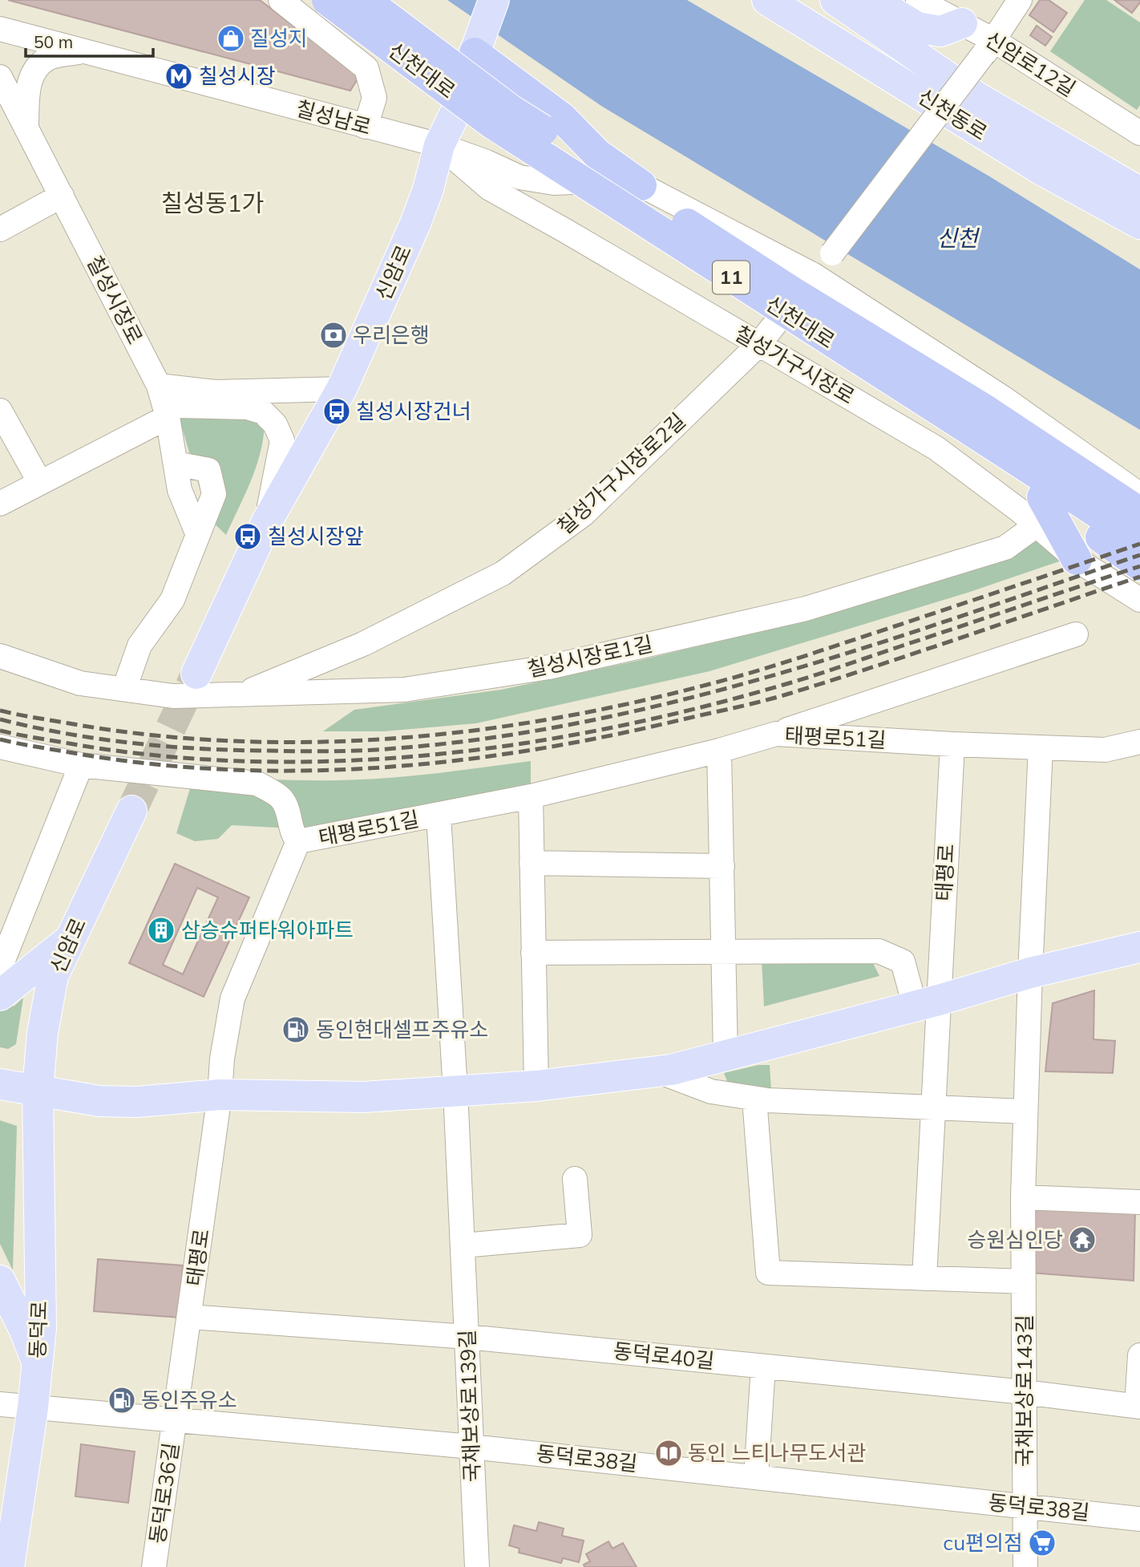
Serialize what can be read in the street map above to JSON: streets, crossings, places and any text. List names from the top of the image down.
{
  "streets": {
    "highway": ["신천대로", "11"],
    "main road": ["신천동로", "신암로", "동덕로"],
    "street": [
      "신암로12길",
      "칠성남로",
      "칠성시장로",
      "칠성가구시장로",
      "칠성가구시장로2길",
      "칠성시장로1길",
      "태평로51길",
      "태평로",
      "동덕로40길",
      "국채보상로143길",
      "국채보상로139길",
      "동덕로38길",
      "동덕로36길"
    ]
  },
  "crossings": [
    ["신암로12길", "칠성가구시장로2길"],
    ["칠성남로", "신암로"],
    ["칠성남로", "칠성가구시장로"],
    ["신암로", "칠성시장로"],
    ["신암로", "칠성가구시장로"],
    ["신암로", "동덕로"],
    ["칠성가구시장로", "칠성가구시장로2길"],
    ["칠성가구시장로", "칠성시장로1길"],
    ["칠성가구시장로2길", "칠성시장로1길"],
    ["태평로51길", "태평로"],
    ["태평로51길", "국채보상로139길"],
    ["태평로", "동덕로40길"],
    ["태평로", "동덕로38길"],
    ["태평로", "동덕로36길"],
    ["동덕로", "동덕로38길"],
    ["동덕로40길", "국채보상로143길"],
    ["동덕로40길", "국채보상로139길"],
    ["국채보상로143길", "동덕로38길"],
    ["국채보상로139길", "동덕로38길"],
    ["동덕로38길", "동덕로36길"]
  ],
  "districts": ["칠성동1가"],
  "water": ["신천"],
  "places": {
    "shop": ["질성지"],
    "metro station": ["칠성시장"],
    "bank": ["우리은행"],
    "bus stop": ["칠성시장건너", "칠성시장앞"],
    "building": ["삼승슈퍼타워아파트"],
    "fuel station": ["동인현대셀프주유소", "동인주유소"],
    "temple": ["승원심인당"],
    "library": ["동인 느티나무도서관"],
    "supermarket": ["cu편의점"]
  },
  "scale_bar": "50 m"
}
